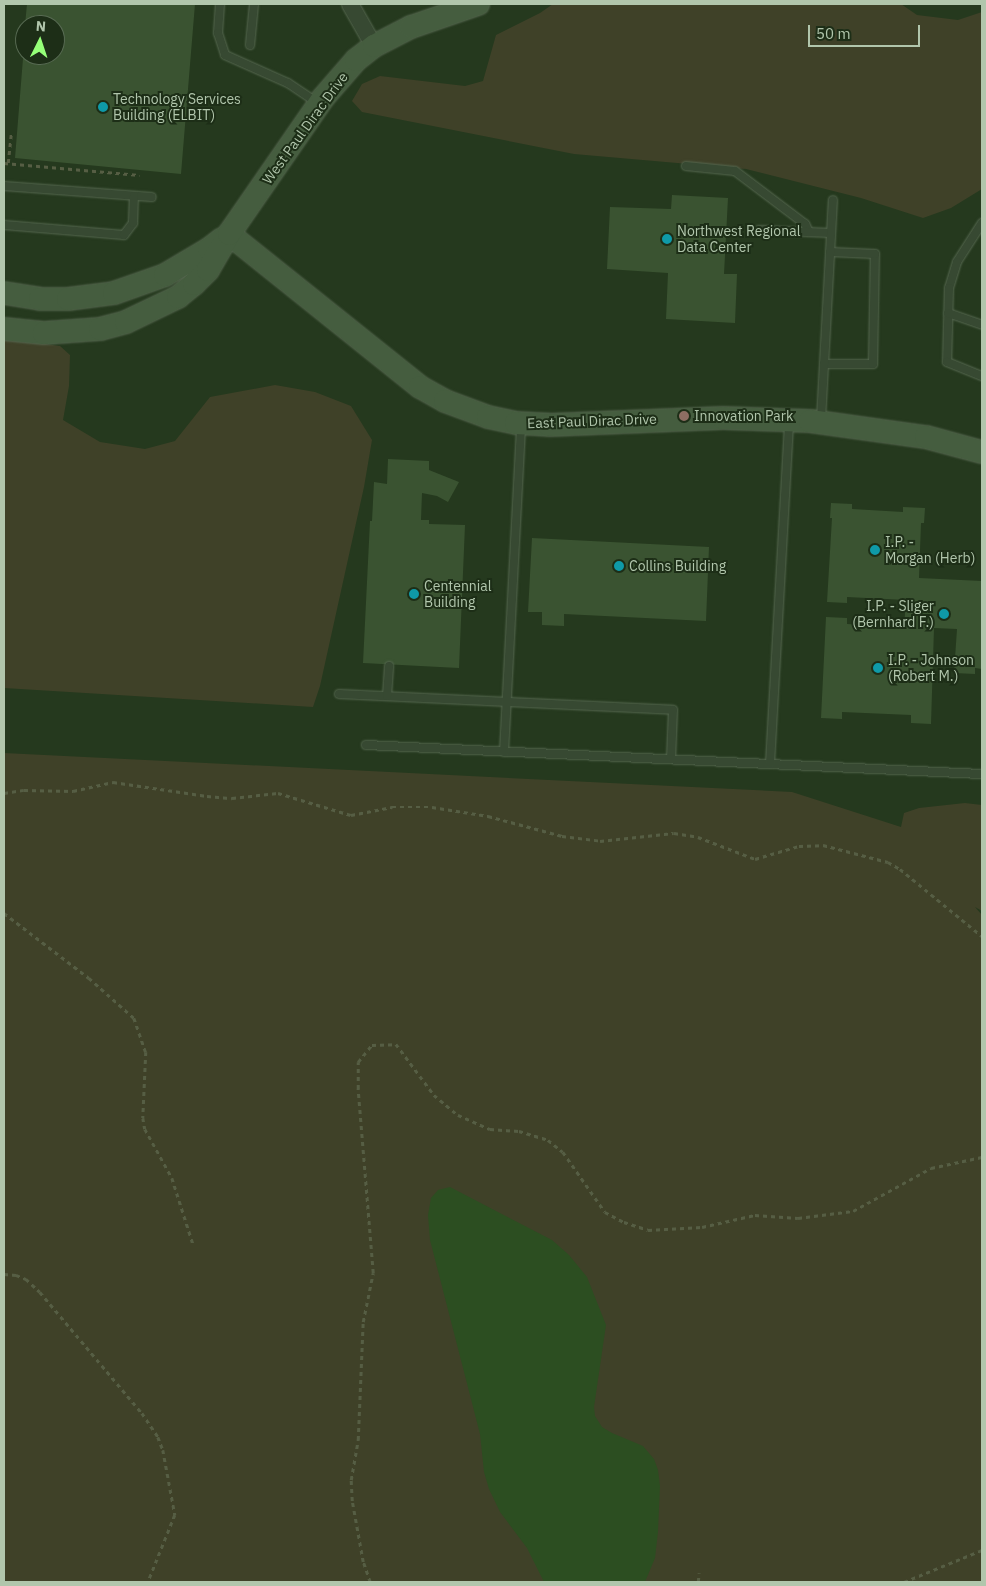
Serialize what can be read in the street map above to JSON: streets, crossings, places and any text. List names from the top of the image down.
{
  "streets": {
    "street": ["West Paul Dirac Drive", "East Paul Dirac Drive"]
  },
  "crossings": [
    ["West Paul Dirac Drive", "East Paul Dirac Drive"]
  ],
  "places": [
    "Technology Services Building (ELBIT)",
    "Northwest Regional Data Center",
    "Innovation Park",
    "I.P. - Morgan (Herb)",
    "Collins Building",
    "Centennial Building",
    "I.P. - Sliger (Bernhard F.)",
    "I.P. - Johnson (Robert M.)"
  ],
  "scale_bar": "50 m",
  "north": "top"
}
